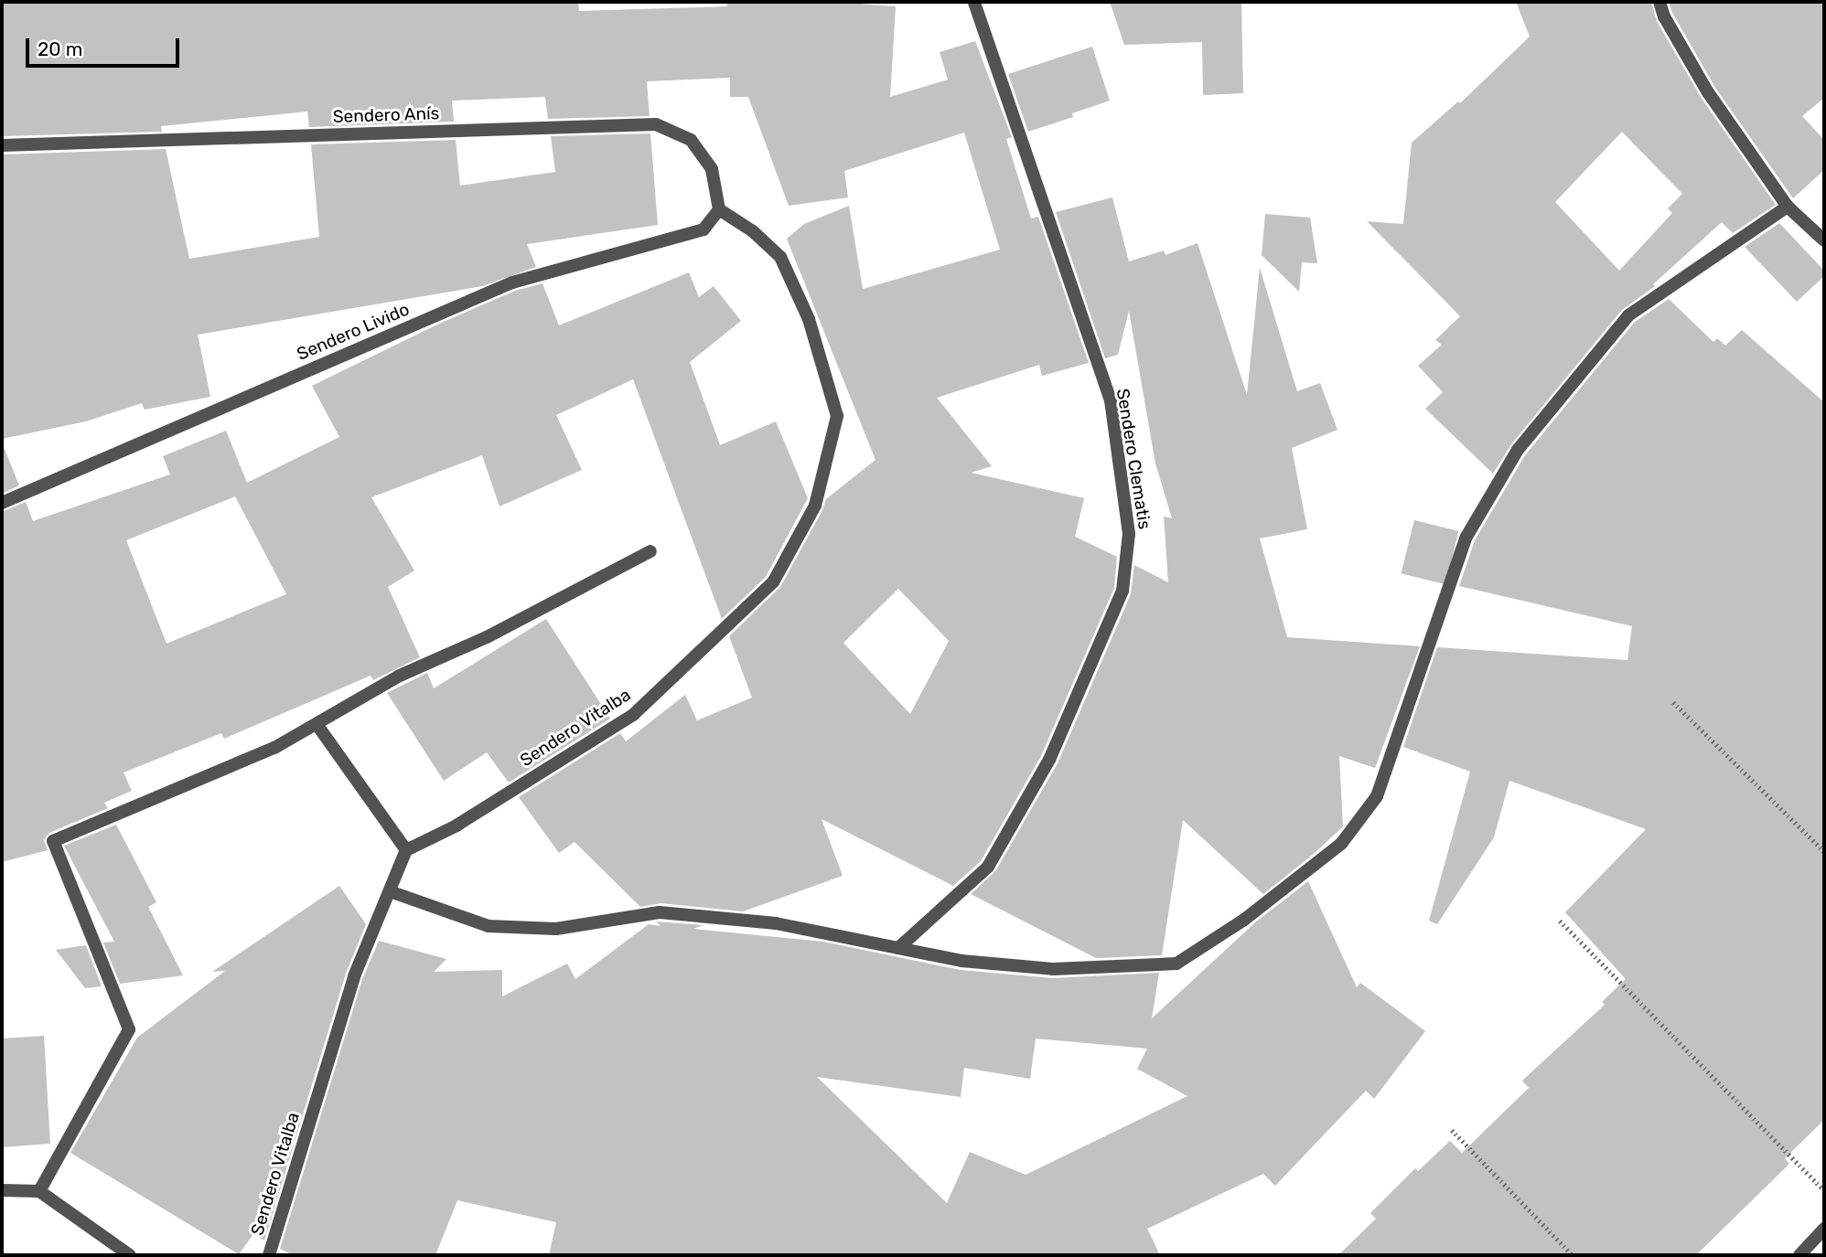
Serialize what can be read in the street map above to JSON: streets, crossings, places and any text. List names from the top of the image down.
{
  "streets": {
    "street": [
      "Sendero Anís",
      "Sendero Livido",
      "Sendero Clematis",
      "Sendero Vitalba"
    ]
  },
  "crossings": [
    ["Sendero Anís", "Sendero Livido"],
    ["Sendero Anís", "Sendero Vitalba"],
    ["Sendero Livido", "Sendero Vitalba"]
  ],
  "scale_bar": "20 m"
}
